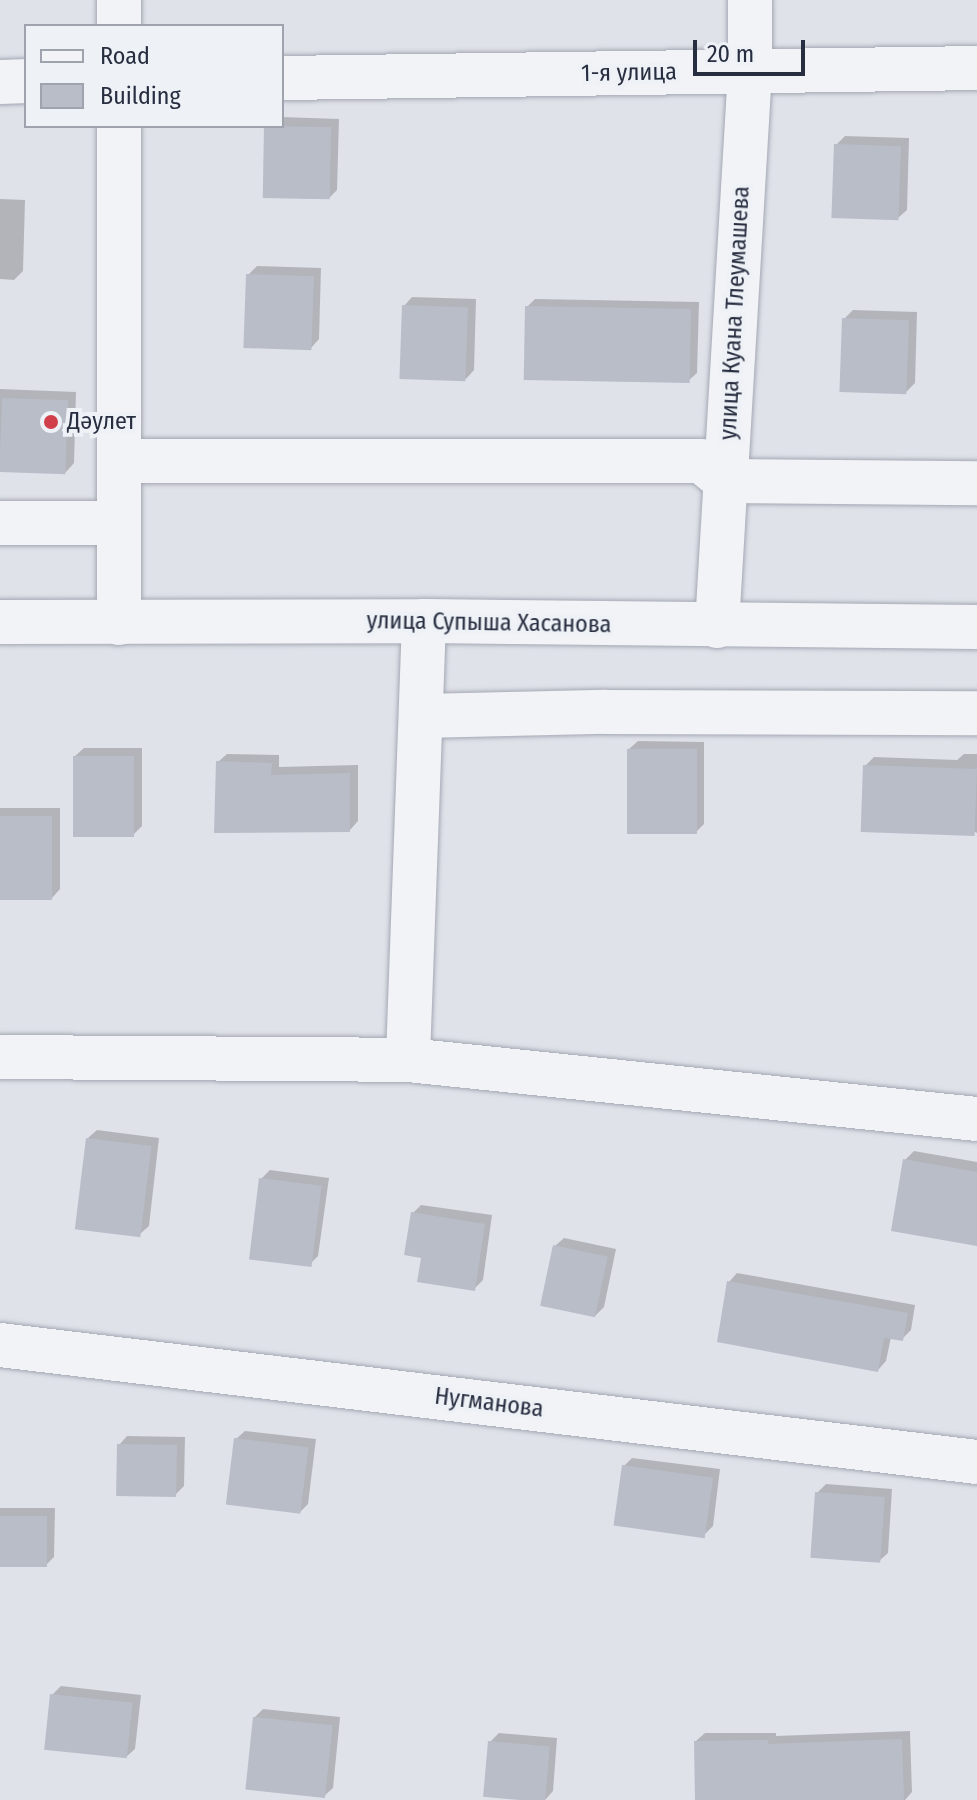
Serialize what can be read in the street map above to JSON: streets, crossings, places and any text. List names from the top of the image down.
{
  "streets": {
    "street": [
      "1-я улица",
      "улица Куана Тлеумашева",
      "улица Супыша Хасанова",
      "Нугманова"
    ]
  },
  "crossings": [
    ["1-я улица", "улица Куана Тлеумашева"],
    ["улица Куана Тлеумашева", "улица Супыша Хасанова"]
  ],
  "places": ["Дәулет"],
  "legend": ["Road", "Building"],
  "scale_bar": "20 m"
}
